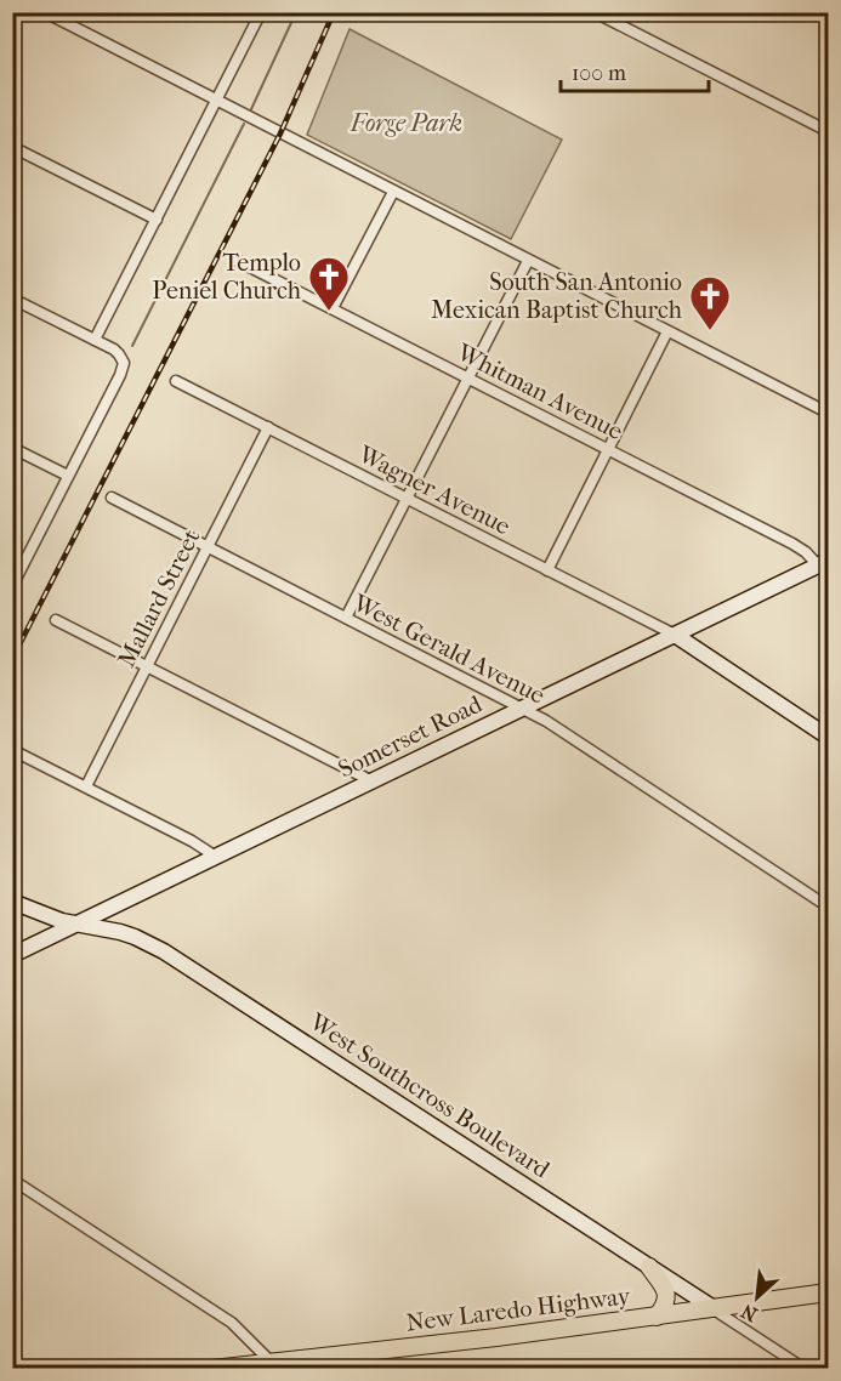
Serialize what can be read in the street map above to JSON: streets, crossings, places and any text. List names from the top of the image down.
{
  "streets": {
    "main road": ["Somerset Road", "West Southcross Boulevard", "New Laredo Highway"],
    "street": [
      "Whitman Avenue",
      "Wagner Avenue",
      "Mallard Street",
      "West Gerald Avenue"
    ]
  },
  "crossings": [
    ["Whitman Avenue", "Somerset Road"],
    ["Wagner Avenue", "Mallard Street"],
    ["Wagner Avenue", "Somerset Road"],
    ["Mallard Street", "West Gerald Avenue"],
    ["West Gerald Avenue", "Somerset Road"],
    ["Somerset Road", "West Southcross Boulevard"],
    ["West Southcross Boulevard", "New Laredo Highway"]
  ],
  "parks": ["Forge Park"],
  "places": {
    "church": ["Templo Peniel Church", "South San Antonio Mexican Baptist Church"]
  },
  "scale_bar": "100 m",
  "north": "bottom left"
}
